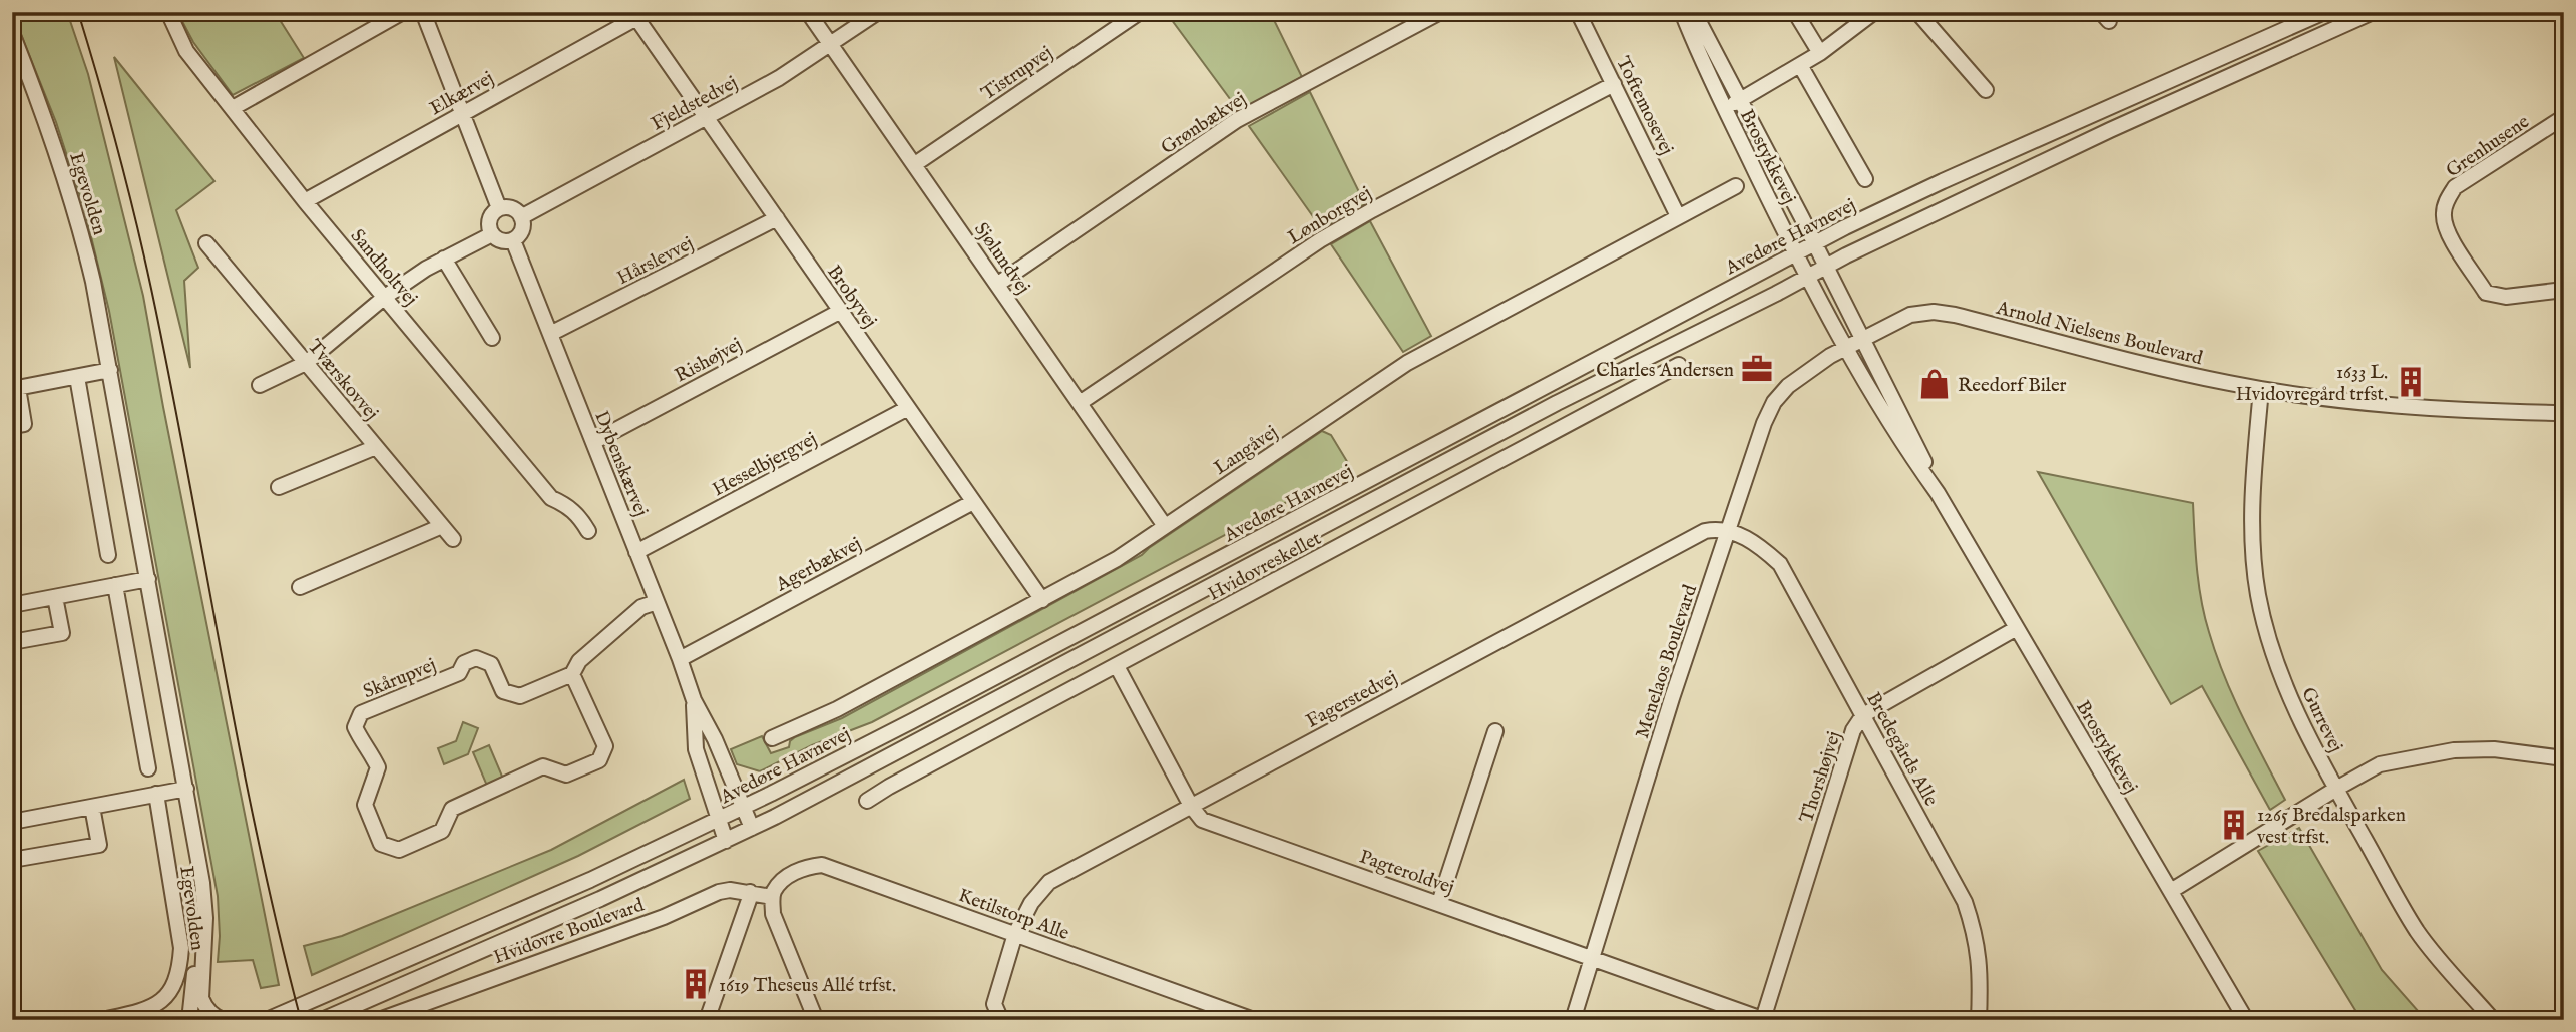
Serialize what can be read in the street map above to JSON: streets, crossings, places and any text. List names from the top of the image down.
{
  "streets": {
    "street": [
      "Tistrupvej",
      "Elkærvej",
      "Fjeldstedvej",
      "Toftemosevej",
      "Grønbækvej",
      "Grenhusene",
      "Brostykkevej",
      "Egevolden",
      "Lønborgvej",
      "Avedøre Havnevej",
      "Sjølundvej",
      "Hårslevvej",
      "Sandholtvej",
      "Brobyvej",
      "Arnold Nielsens Boulevard",
      "Rishøjvej",
      "Tværskovvej",
      "Langåvej",
      "Dybenskærvej",
      "Hesselbjergvej",
      "Agerbækvej",
      "Hvidovreskellet",
      "Menelaos Boulevard",
      "Skårupvej",
      "Fagerstedvej",
      "Gurrevej",
      "Bredegårds Alle",
      "Thorshøjvej",
      "Pagteroldvej",
      "Ketilstorp Alle",
      "Hvidovre Boulevard"
    ]
  },
  "crossings": [
    ["Tistrupvej", "Sjølundvej"],
    ["Elkærvej", "Sandholtvej"],
    ["Elkærvej", "Brobyvej"],
    ["Fjeldstedvej", "Sjølundvej"],
    ["Fjeldstedvej", "Brobyvej"],
    ["Fjeldstedvej", "Dybenskærvej"],
    ["Toftemosevej", "Lønborgvej"],
    ["Toftemosevej", "Langåvej"],
    ["Grønbækvej", "Sjølundvej"],
    ["Brostykkevej", "Avedøre Havnevej"],
    ["Brostykkevej", "Arnold Nielsens Boulevard"],
    ["Brostykkevej", "Menelaos Boulevard"],
    ["Brostykkevej", "Thorshøjvej"],
    ["Lønborgvej", "Sjølundvej"],
    ["Avedøre Havnevej", "Dybenskærvej"],
    ["Sjølundvej", "Langåvej"],
    ["Hårslevvej", "Brobyvej"],
    ["Hårslevvej", "Dybenskærvej"],
    ["Brobyvej", "Rishøjvej"],
    ["Brobyvej", "Langåvej"],
    ["Brobyvej", "Hesselbjergvej"],
    ["Brobyvej", "Agerbækvej"],
    ["Arnold Nielsens Boulevard", "Menelaos Boulevard"],
    ["Arnold Nielsens Boulevard", "Gurrevej"],
    ["Rishøjvej", "Dybenskærvej"],
    ["Dybenskærvej", "Hesselbjergvej"],
    ["Dybenskærvej", "Agerbækvej"],
    ["Dybenskærvej", "Skårupvej"],
    ["Hvidovreskellet", "Pagteroldvej"],
    ["Menelaos Boulevard", "Fagerstedvej"],
    ["Menelaos Boulevard", "Bredegårds Alle"],
    ["Menelaos Boulevard", "Pagteroldvej"],
    ["Fagerstedvej", "Bredegårds Alle"],
    ["Fagerstedvej", "Pagteroldvej"],
    ["Fagerstedvej", "Ketilstorp Alle"],
    ["Bredegårds Alle", "Thorshøjvej"],
    ["Thorshøjvej", "Pagteroldvej"],
    ["Ketilstorp Alle", "Hvidovre Boulevard"]
  ],
  "places": {
    "office": ["Charles Andersen"],
    "building": ["1633 L. Hvidovregård trfst.", "1265 Bredalsparken vest trfst.", "1619 Theseus Allé trfst."],
    "shop": ["Reedorf Biler"]
  }
}
